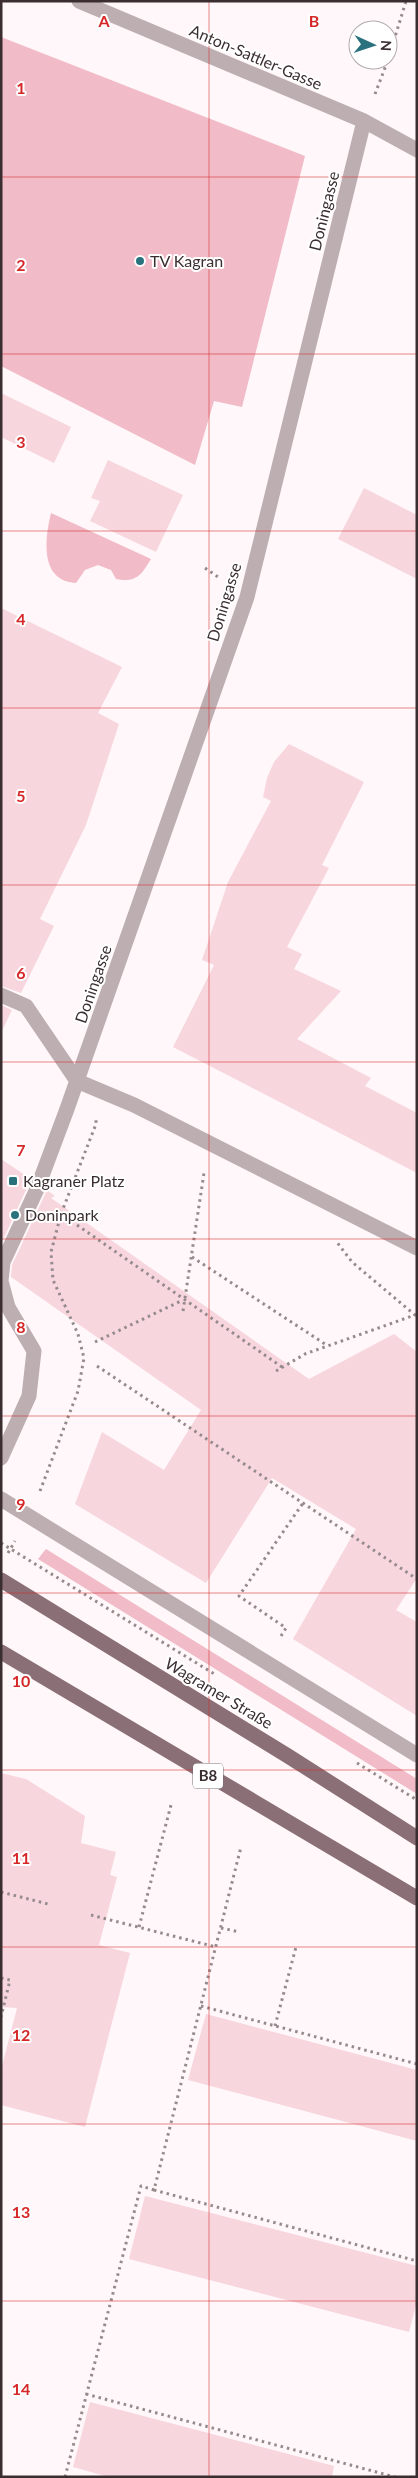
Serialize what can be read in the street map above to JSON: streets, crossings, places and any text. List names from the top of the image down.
{
  "streets": {
    "main road": ["Wagramer Straße", "B8"],
    "street": ["Anton-Sattler-Gasse", "Doningasse"]
  },
  "crossings": [
    ["Anton-Sattler-Gasse", "Doningasse"]
  ],
  "places": {
    "other": ["TV Kagran", "Doninpark"],
    "transit": ["Kagraner Platz"]
  },
  "north": "right",
  "grid": {
    "columns": ["A", "B"],
    "rows": [
      "1",
      "2",
      "3",
      "4",
      "5",
      "6",
      "7",
      "8",
      "9",
      "10",
      "11",
      "12",
      "13",
      "14"
    ]
  }
}
